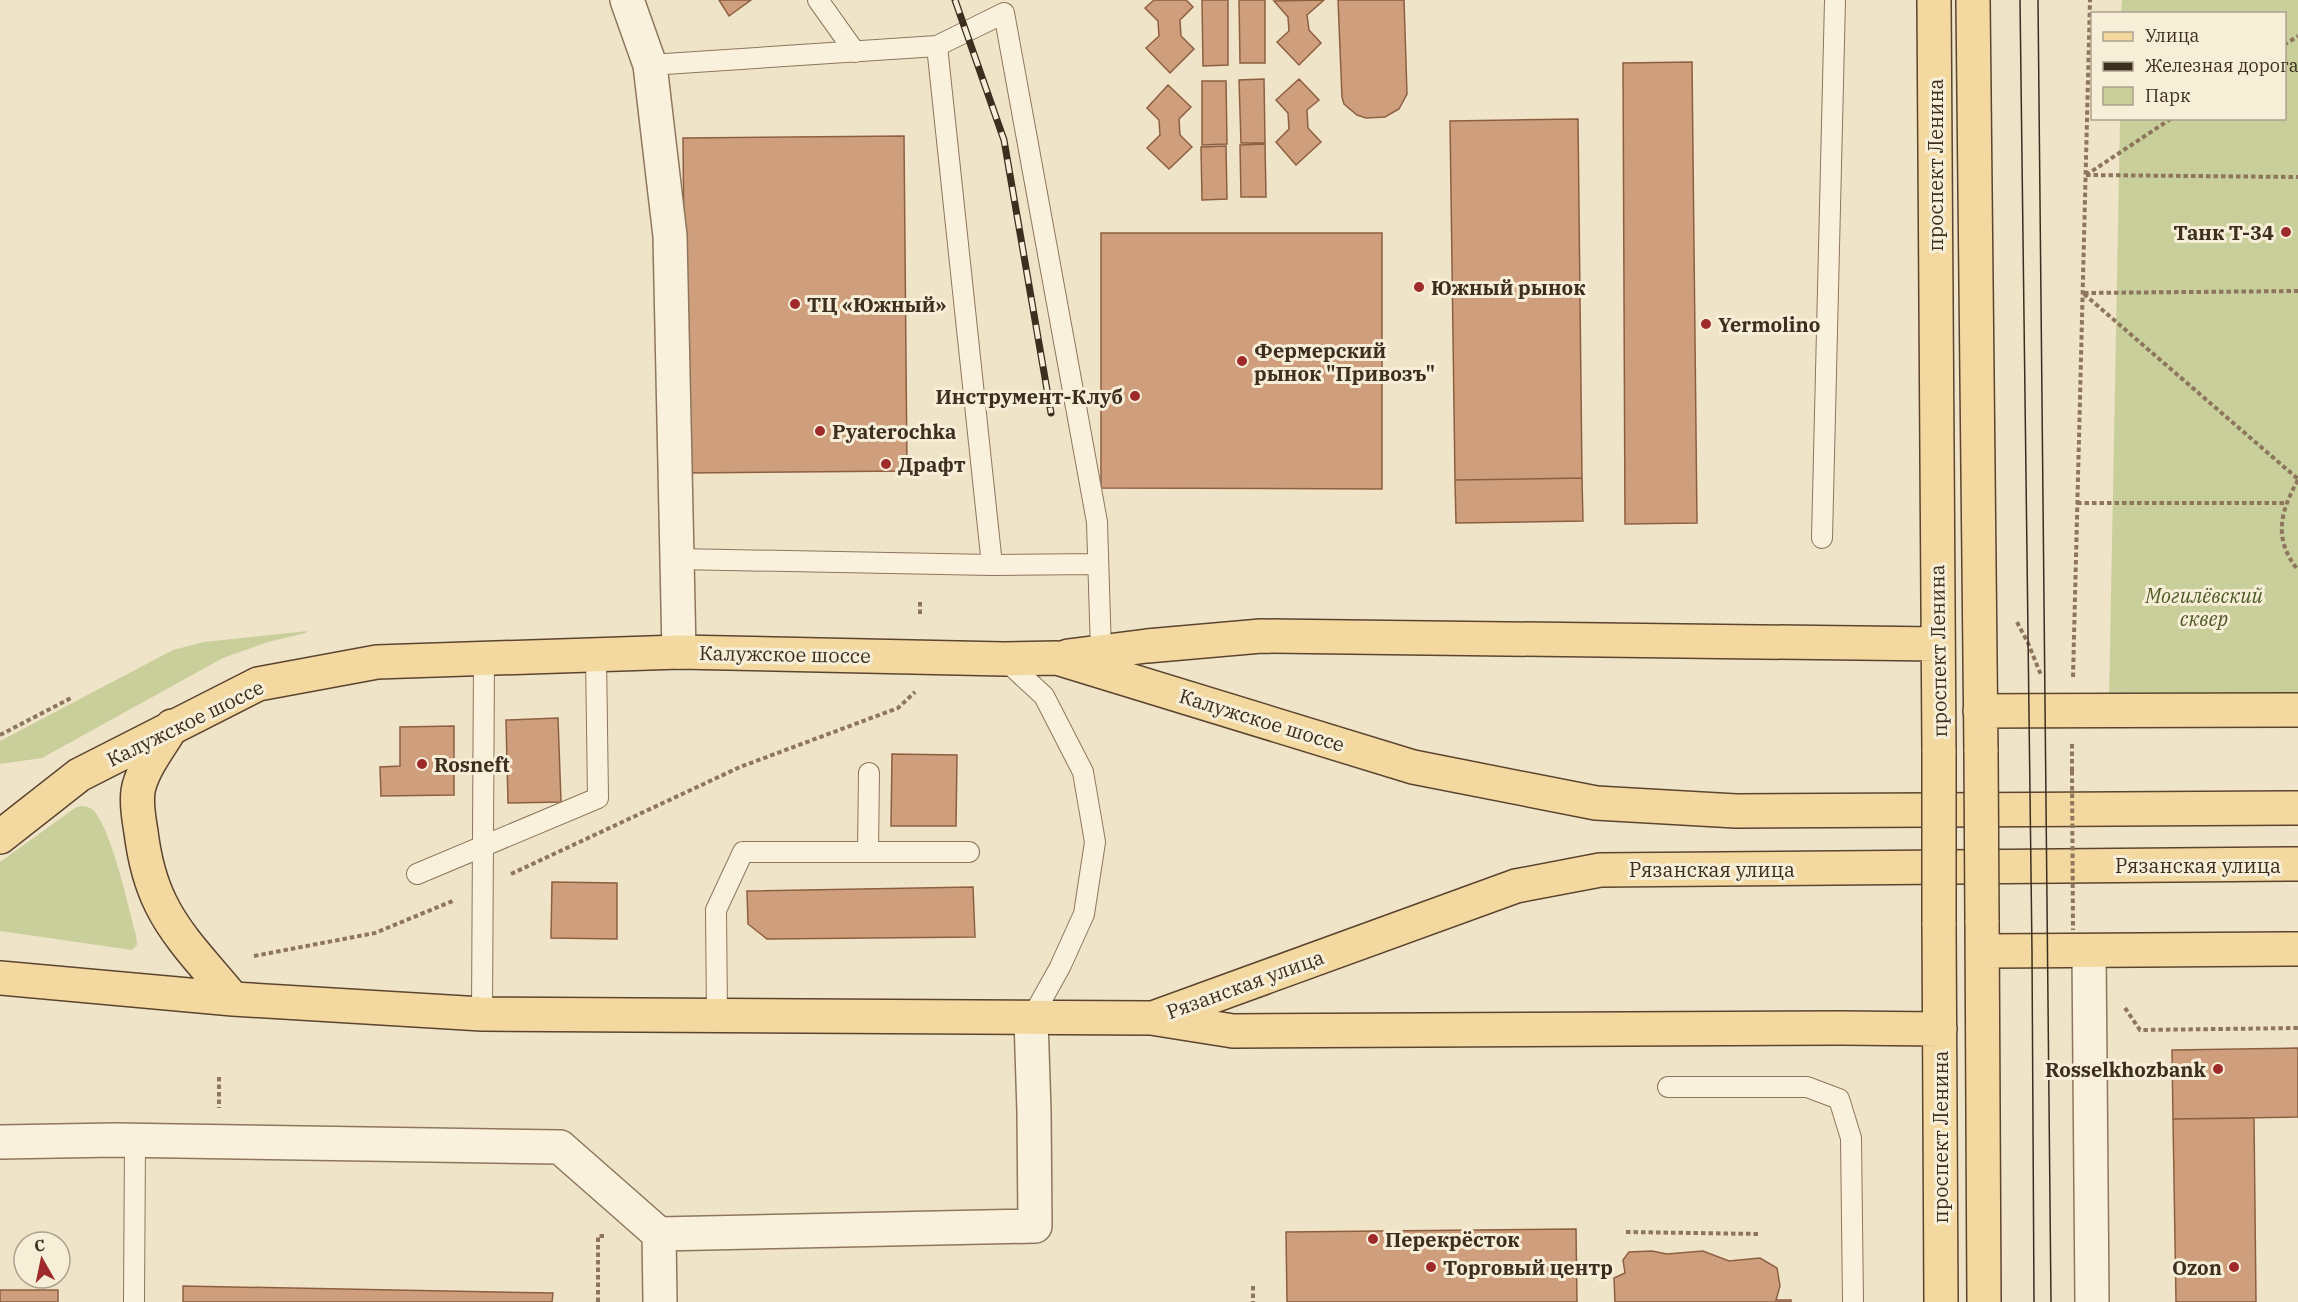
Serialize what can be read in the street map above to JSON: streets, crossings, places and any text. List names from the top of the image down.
{
  "streets": {
    "main road": ["проспект Ленина", "Калужское шоссе", "Рязанская улица"]
  },
  "parks": ["Могилёвский сквер"],
  "places": [
    "Танк Т-34",
    "Южный рынок",
    "ТЦ «Южный»",
    "Yermolino",
    "Фермерский рынок \"Привозъ\"",
    "Инструмент-Клуб",
    "Pyaterochka",
    "Драфт",
    "Rosneft",
    "Rosselkhozbank",
    "Перекрёсток",
    "Торговый центр",
    "Ozon"
  ],
  "legend": ["Улица", "Железная дорога", "Парк"],
  "north": "top"
}
